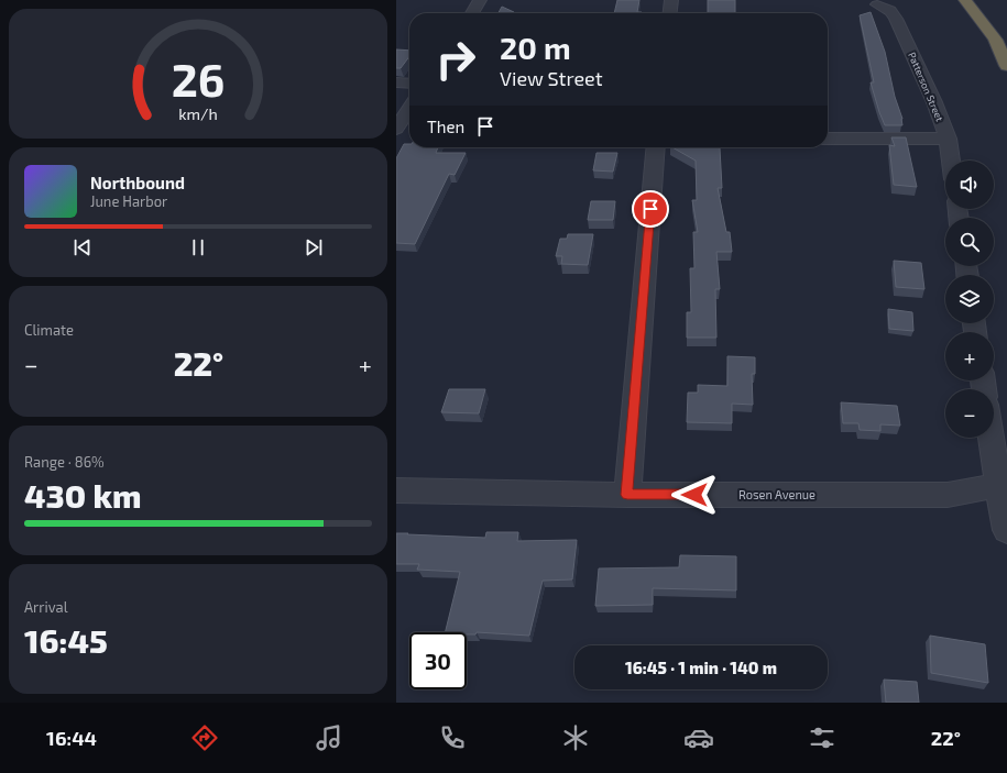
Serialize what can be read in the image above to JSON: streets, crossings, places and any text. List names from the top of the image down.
{
  "streets": {
    "street": ["Patterson Street", "Rosen Avenue"]
  },
  "page": {
    "turn": ["20 m", "View Street"],
    "then": "Then",
    "map_buttons": ["+", "−"],
    "song": ["Northbound", "June Harbor"],
    "tile": [
      "Climate",
      ["Range · 86%", "430 km"],
      ["Arrival", "16:45"]
    ],
    "heat": ["−", "22°", "+"],
    "limit": "30",
    "trip": "16:45 · 1 min · 140 m",
    "tabs": ["16:44", "22°"],
    "gauge": ["26", "km/h"]
  }
}
